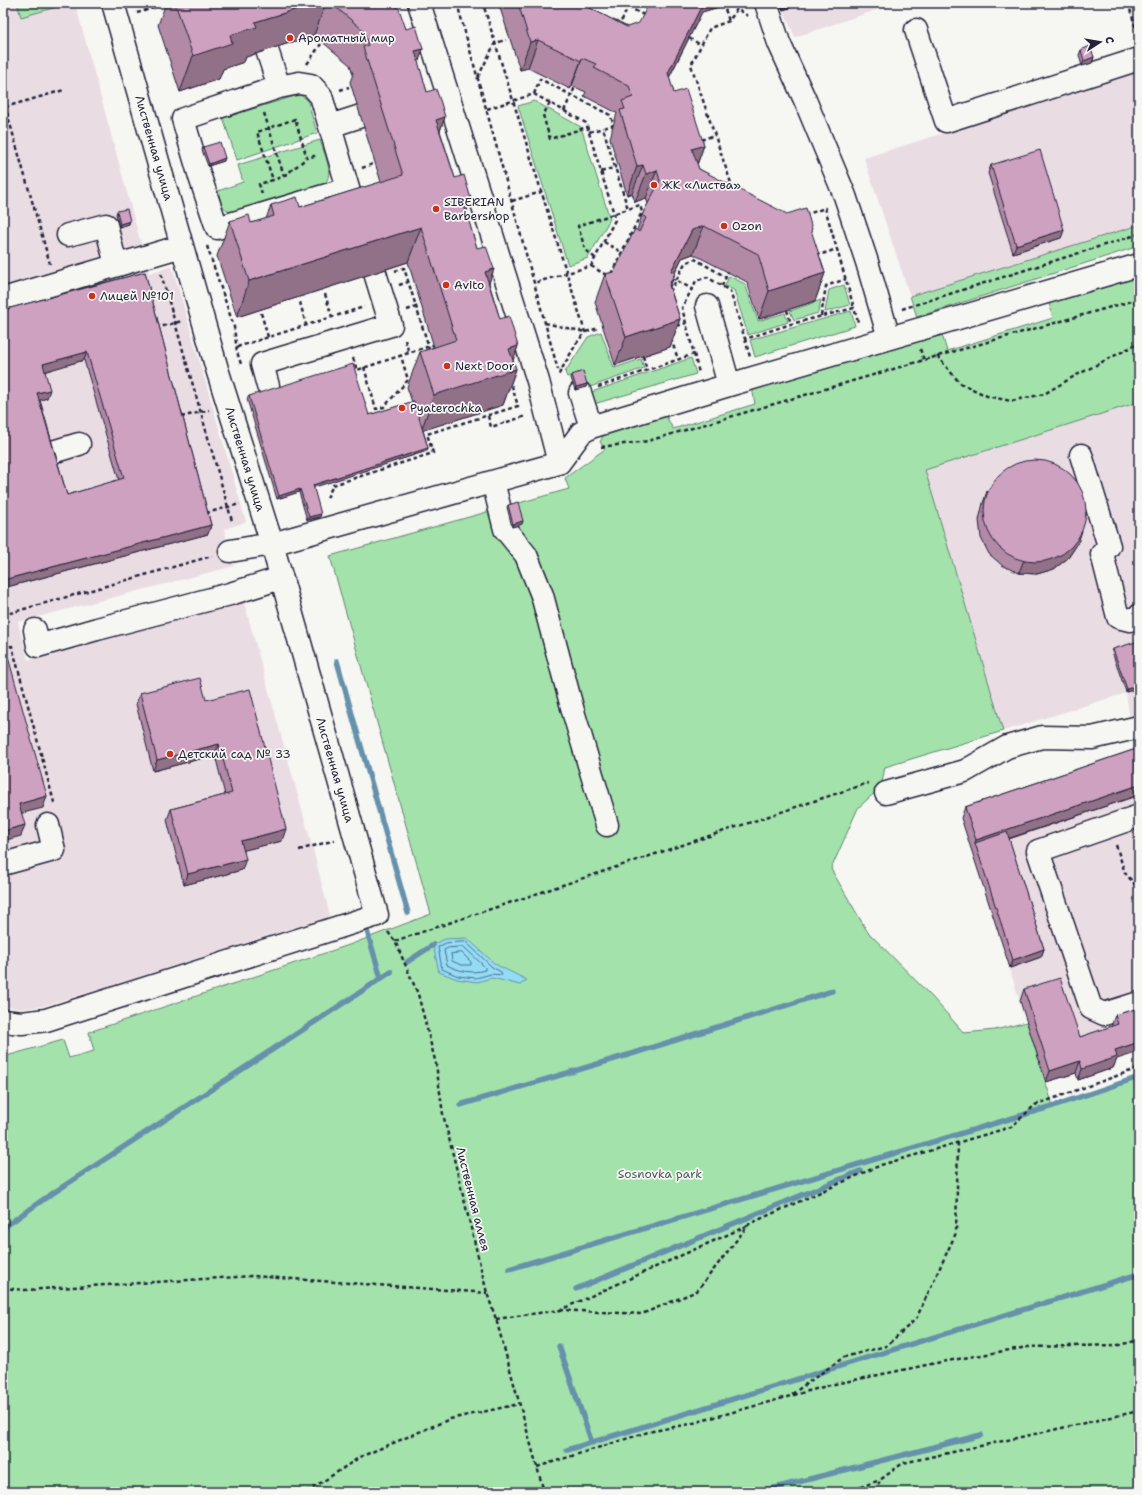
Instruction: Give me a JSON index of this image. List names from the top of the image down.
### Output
{
  "streets": {
    "street": ["Лиственная улица"],
    "path": ["Лиственная аллея"]
  },
  "crossings": [
    ["Лиственная улица", "Лиственная аллея"]
  ],
  "parks": ["Sosnovka park"],
  "places": [
    "Ароматный мир",
    "ЖК «Листва»",
    "SIBERIAN Barbershop",
    "Ozon",
    "Avito",
    "Лицей №101",
    "Next Door",
    "Pyaterochka",
    "Детский сад № 33"
  ],
  "north": "right"
}
